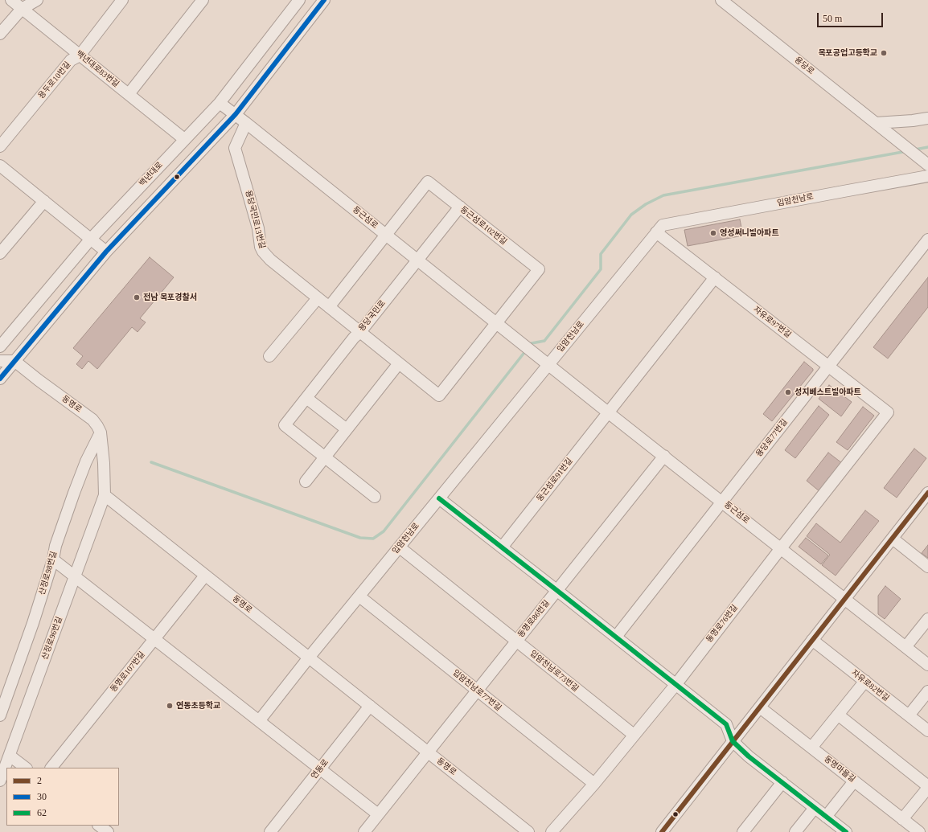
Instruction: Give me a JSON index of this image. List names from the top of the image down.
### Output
{
  "streets": {
    "street": [
      "용당로",
      "백년대로83번길",
      "용두로10번길",
      "백년대로",
      "입암천남로",
      "둥근섬로",
      "용당국민로13번길",
      "둥근섬로102번길",
      "용당국민로",
      "자유로97번길",
      "동명로",
      "용당로77번길",
      "둥근섬로91번길",
      "산정로98번길",
      "동명로86번길",
      "동명로76번길",
      "산정로96번길",
      "입암천남로73번길",
      "동명로107번길",
      "자유로82번길",
      "입암천남로77번길",
      "연동로",
      "동명마을길"
    ]
  },
  "crossings": [
    ["백년대로83번길", "용두로10번길"],
    ["백년대로83번길", "백년대로"],
    ["백년대로", "둥근섬로"],
    ["입암천남로", "둥근섬로"],
    ["입암천남로", "자유로97번길"],
    ["입암천남로", "동명로"],
    ["입암천남로", "입암천남로73번길"],
    ["입암천남로", "입암천남로77번길"],
    ["둥근섬로", "용당국민로13번길"],
    ["둥근섬로", "둥근섬로102번길"],
    ["둥근섬로", "용당국민로"],
    ["둥근섬로", "용당로77번길"],
    ["둥근섬로", "둥근섬로91번길"],
    ["둥근섬로", "동명로86번길"],
    ["둥근섬로", "동명로76번길"],
    ["용당국민로13번길", "둥근섬로102번길"],
    ["용당국민로13번길", "용당국민로"],
    ["둥근섬로102번길", "용당국민로"],
    ["자유로97번길", "용당로77번길"],
    ["자유로97번길", "둥근섬로91번길"],
    ["자유로97번길", "동명로76번길"],
    ["동명로", "산정로98번길"],
    ["동명로", "동명로86번길"],
    ["동명로", "산정로96번길"],
    ["동명로", "동명로107번길"],
    ["동명로", "연동로"],
    ["동명로86번길", "입암천남로73번길"],
    ["동명로86번길", "입암천남로77번길"],
    ["동명로76번길", "입암천남로73번길"],
    ["동명로76번길", "입암천남로77번길"]
  ],
  "places": [
    "목포공업고등학교",
    "영성써니빌아파트",
    "전남 목포경찰서",
    "성지베스트빌아파트",
    "연동초등학교"
  ],
  "lines": ["transit line 30", "transit line 2", "transit line 62"],
  "legend": ["2", "30", "62"],
  "scale_bar": "50 m"
}
